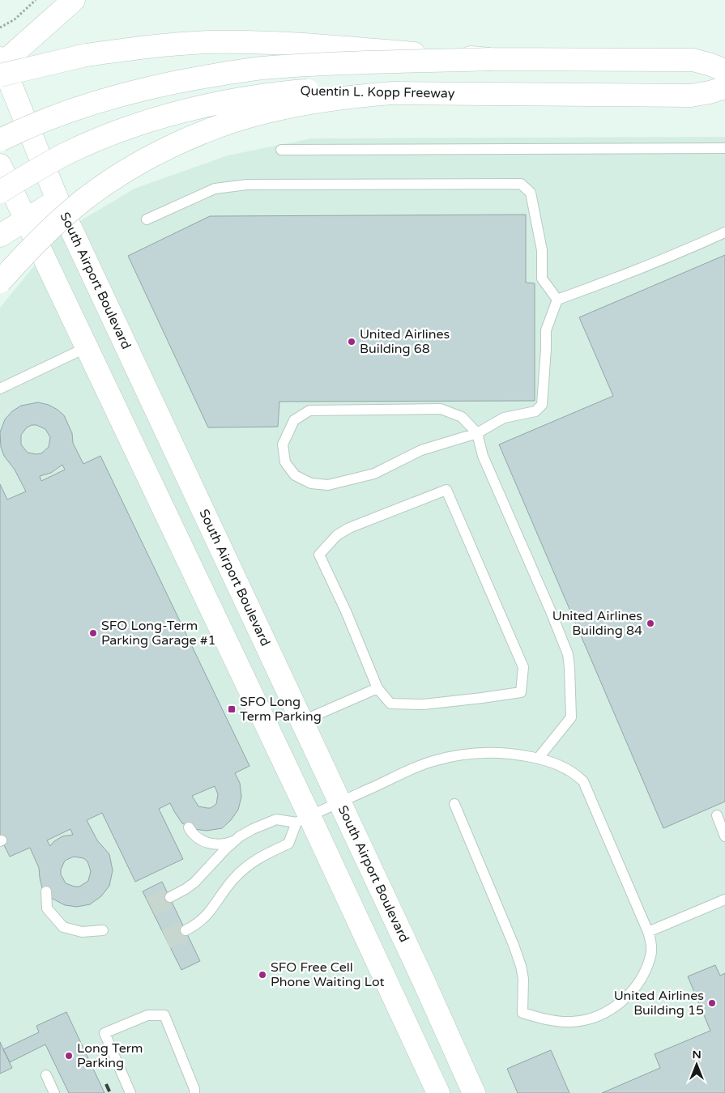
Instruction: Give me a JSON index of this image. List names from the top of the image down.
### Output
{
  "streets": {
    "main road": ["Quentin L. Kopp Freeway", "South Airport Boulevard"]
  },
  "places": {
    "other": [
      "United Airlines Building 68",
      "United Airlines Building 84",
      "SFO Long-Term Parking Garage #1",
      "SFO Free Cell Phone Waiting Lot",
      "United Airlines Building 15",
      "Long Term Parking"
    ],
    "transit": ["SFO Long Term Parking"]
  },
  "north": "top"
}
